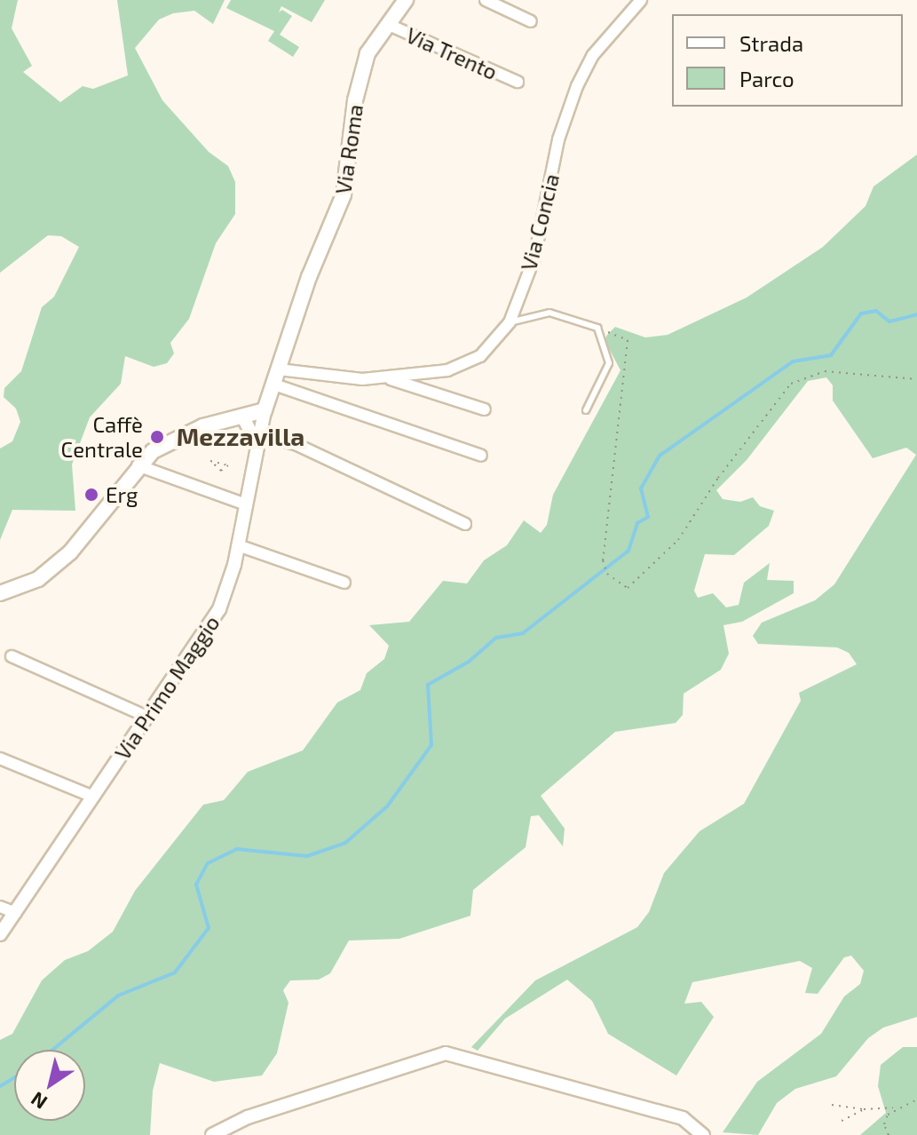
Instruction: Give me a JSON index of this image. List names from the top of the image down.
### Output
{
  "streets": {
    "main road": ["Via Roma"],
    "street": ["Via Trento", "Via Concia", "Via Primo Maggio"]
  },
  "crossings": [
    ["Via Trento", "Via Roma"],
    ["Via Roma", "Via Concia"],
    ["Via Roma", "Via Primo Maggio"]
  ],
  "districts": ["Mezzavilla"],
  "places": ["Caffè Centrale", "Erg"],
  "legend": ["Strada", "Parco"],
  "north": "bottom left"
}
